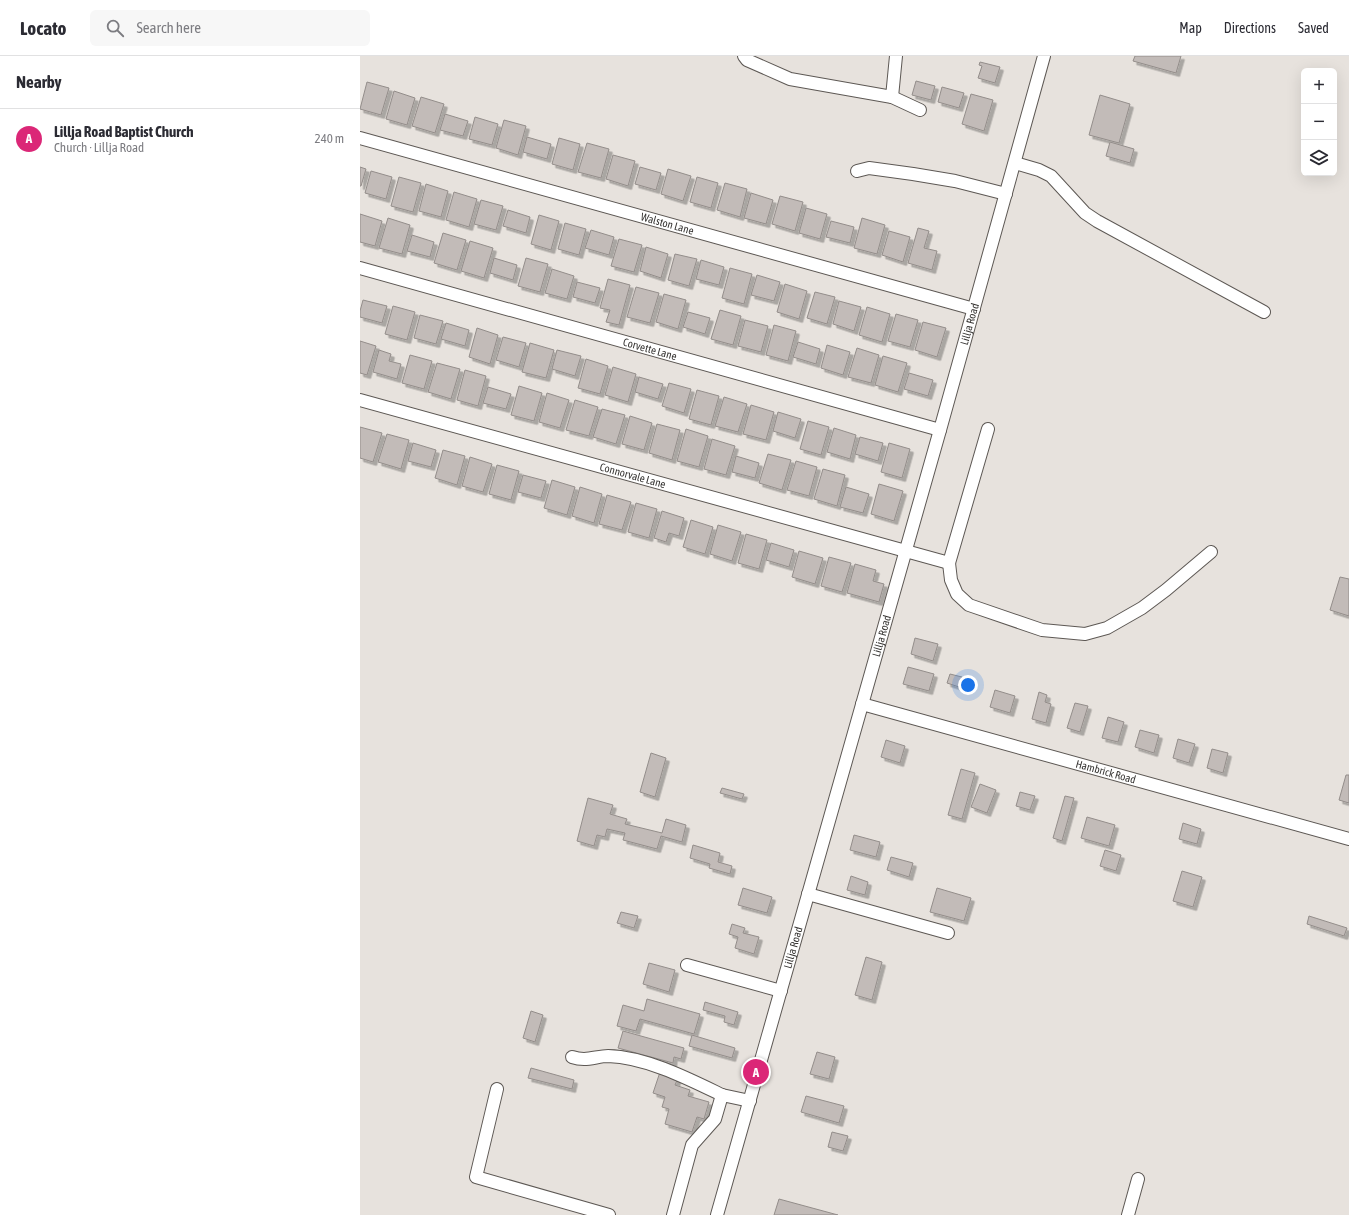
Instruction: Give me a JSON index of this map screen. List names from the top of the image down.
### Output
{
  "streets": {
    "street": [
      "Walston Lane",
      "Lillja Road",
      "Corvette Lane",
      "Connorvale Lane",
      "Hambrick Road"
    ]
  },
  "crossings": [
    ["Walston Lane", "Lillja Road"],
    ["Lillja Road", "Corvette Lane"],
    ["Lillja Road", "Connorvale Lane"],
    ["Lillja Road", "Hambrick Road"]
  ],
  "page": {
    "header": "Locato",
    "search": "Search here",
    "nav": ["Map", "Directions", "Saved"],
    "heading": "Nearby",
    "map_buttons": ["+", "−"],
    "list": [
      {
        "mark": "A",
        "name": "Lillja Road Baptist Church",
        "note": "Church · Lillja Road",
        "value": "240 m"
      }
    ],
    "pins": "A"
  }
}
